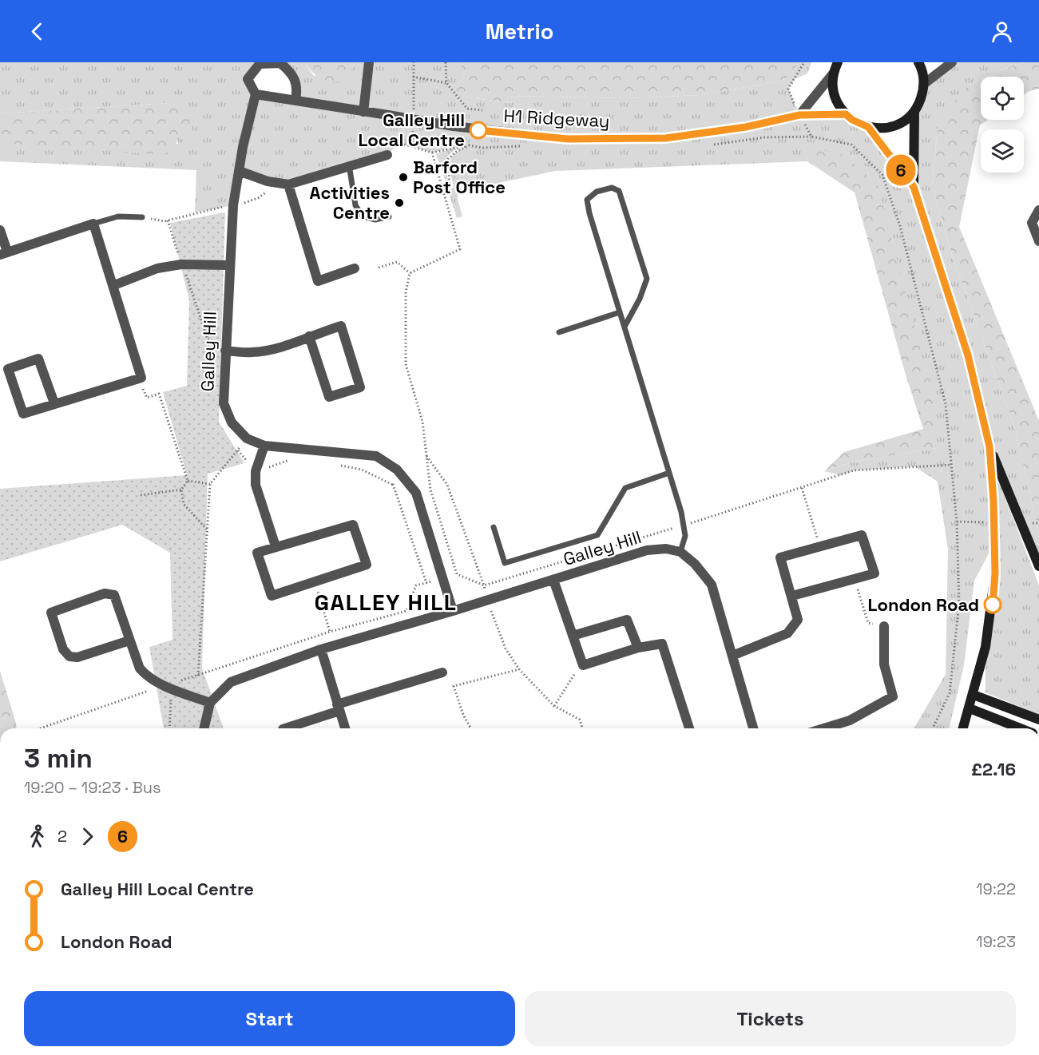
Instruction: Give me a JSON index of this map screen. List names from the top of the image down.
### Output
{
  "streets": {
    "street": ["H1 Ridgeway", "Galley Hill"]
  },
  "crossings": [
    ["H1 Ridgeway", "Galley Hill"]
  ],
  "districts": ["GALLEY HILL"],
  "places": [
    "Galley Hill Local Centre",
    "Barford Post Office",
    "Activities Centre",
    "London Road"
  ],
  "lines": ["bus line 6"],
  "page": {
    "header": "Metrio",
    "on_map": "6",
    "heading": ["3 min", "19:20 – 19:23 · Bus", "£2.16"],
    "legs": ["2", "6"],
    "list": [
      {
        "name": "Galley Hill Local Centre",
        "value": "19:22"
      },
      {
        "name": "London Road",
        "value": "19:23"
      }
    ],
    "buttons": ["Start", "Tickets"]
  }
}
